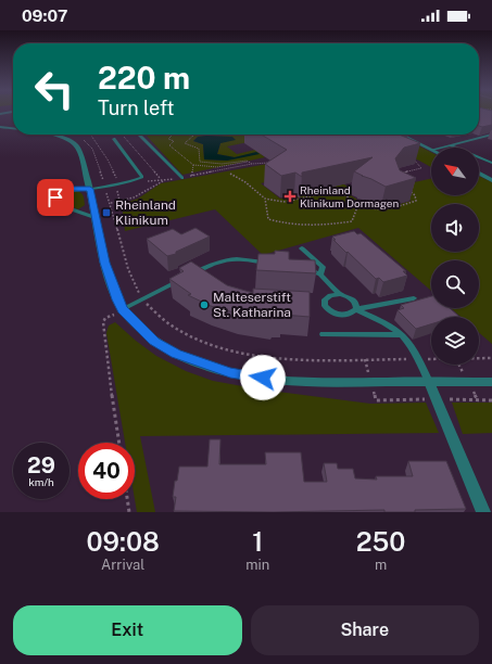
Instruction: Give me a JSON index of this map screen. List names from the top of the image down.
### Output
{
  "places": {
    "health": ["Rheinland Klinikum Dormagen"],
    "transit": ["Rheinland Klinikum"],
    "other": ["Malteserstift St. Katharina"]
  },
  "north": "top left",
  "page": {
    "status": "09:07",
    "turn": ["220 m", "Turn left"],
    "speed": "29 km/h",
    "limit": "40",
    "eta": [
      "09:08",
      "Arrival",
      "1",
      "min",
      "250",
      "m"
    ],
    "buttons": ["Exit", "Share"]
  }
}
